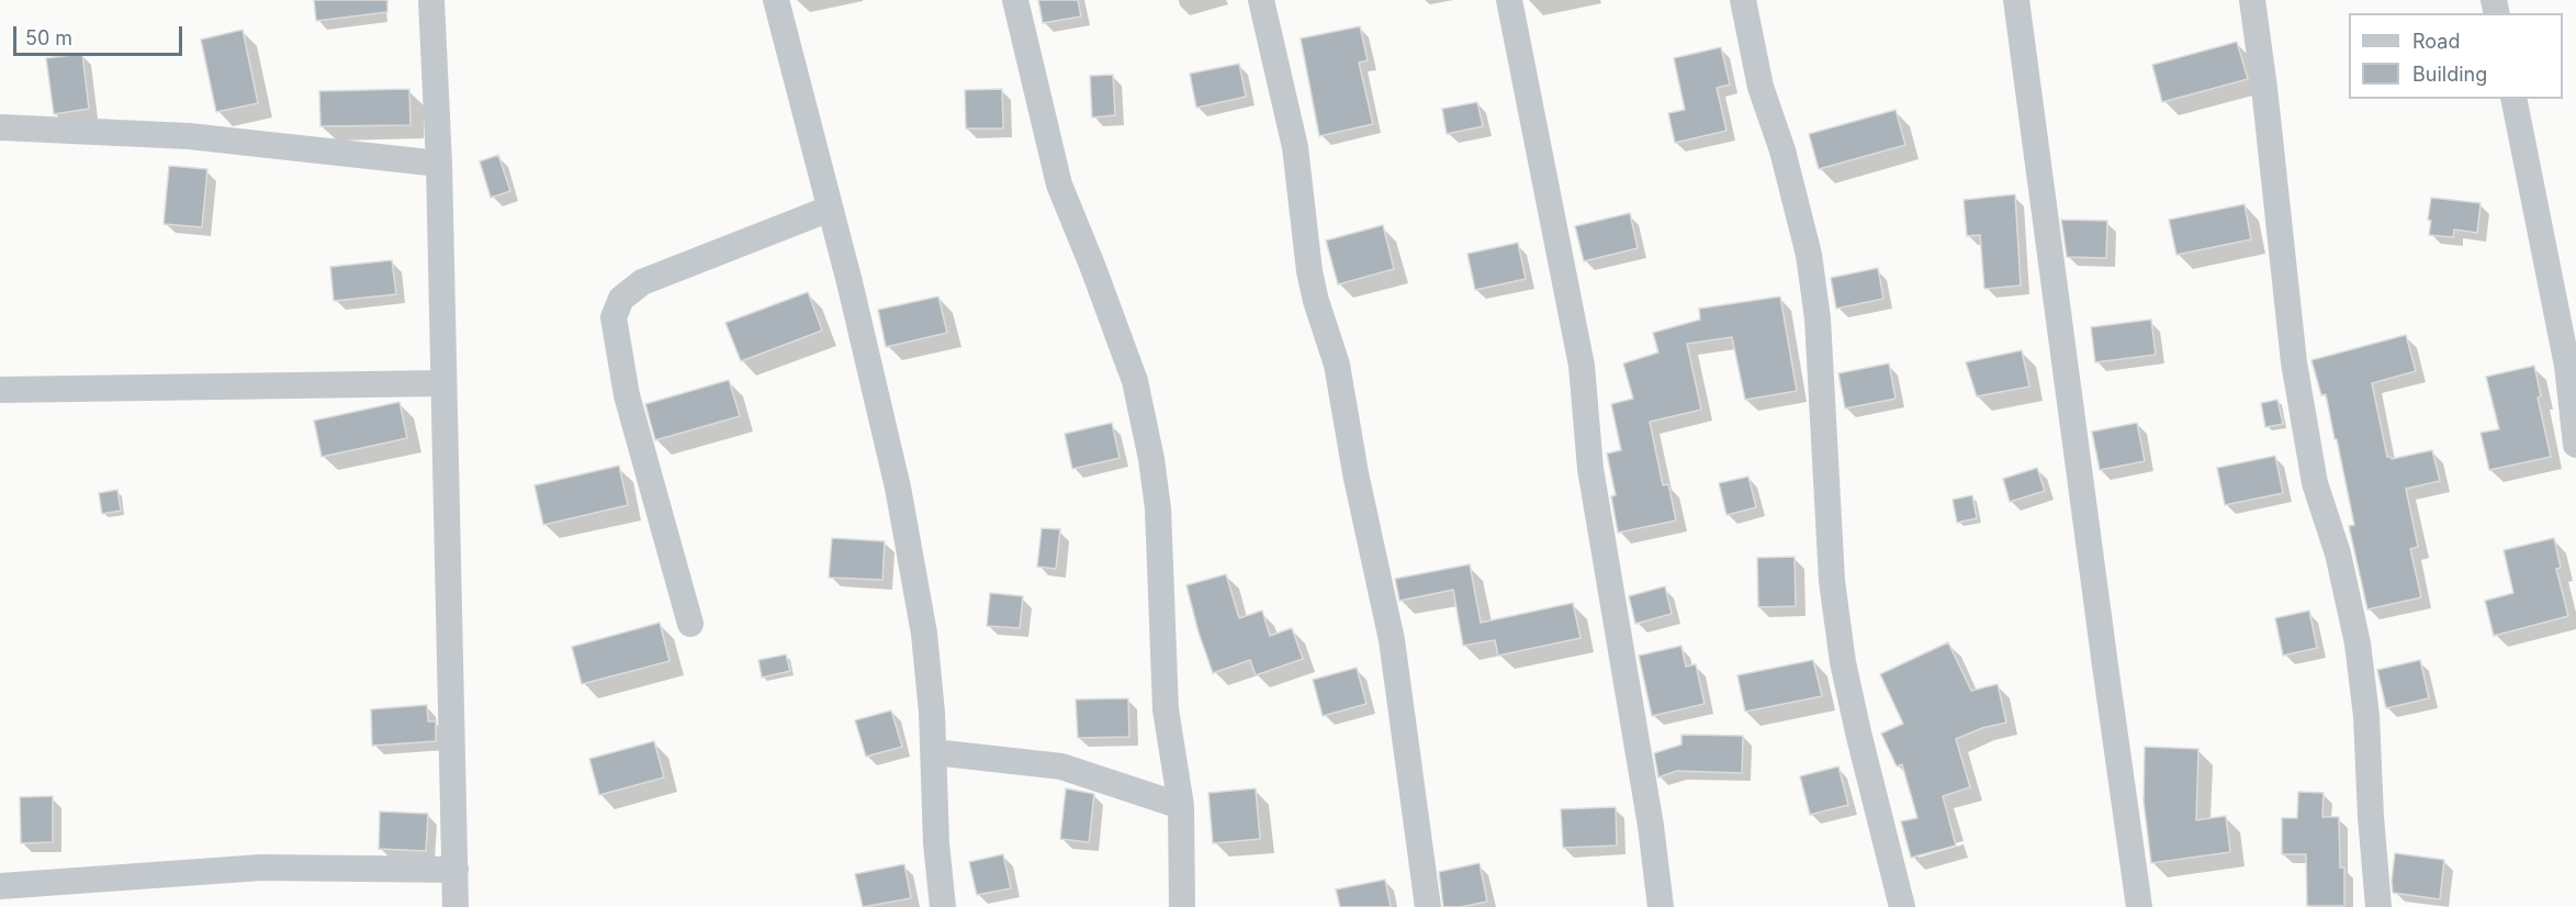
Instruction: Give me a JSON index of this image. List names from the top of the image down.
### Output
{
  "legend": ["Road", "Building"],
  "scale_bar": "50 m"
}
